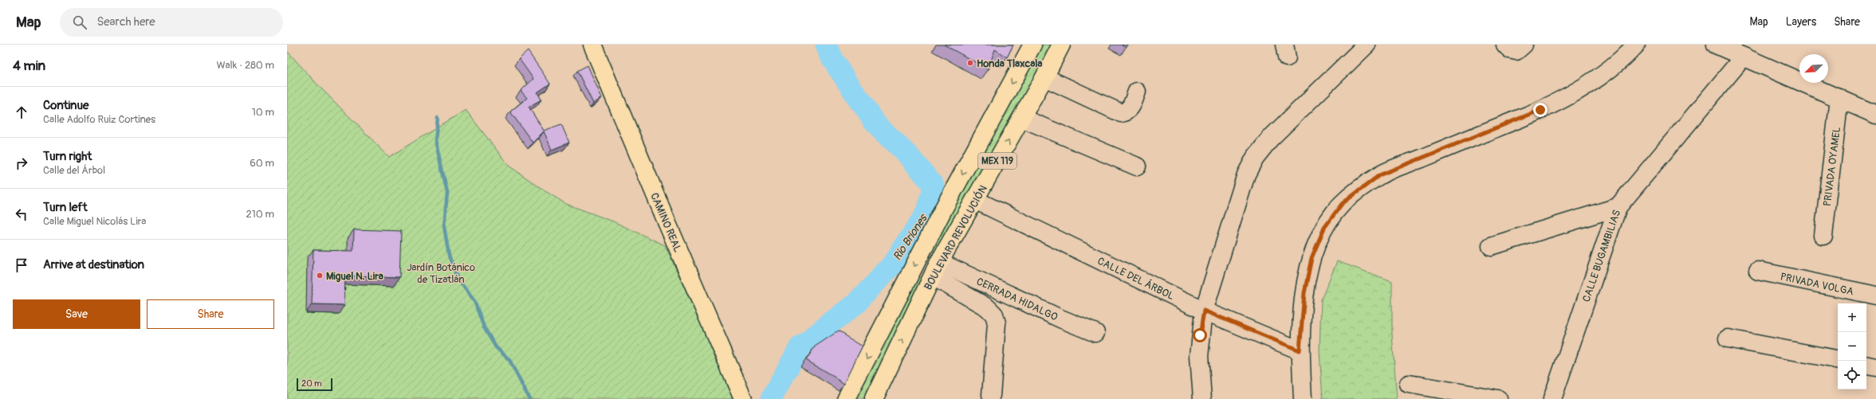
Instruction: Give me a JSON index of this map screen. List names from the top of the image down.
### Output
{
  "streets": {
    "main road": ["MEX 119", "CAMINO REAL", "BOULEVARD REVOLUCIÓN"],
    "street": [
      "PRIVADA OYAMEL",
      "CALLE BUGAMBILIAS",
      "CALLE DEL ÁRBOL",
      "PRIVADA VOLGA",
      "CERRADA HIDALGO"
    ]
  },
  "crossings": [
    ["BOULEVARD REVOLUCIÓN", "CALLE DEL ÁRBOL"],
    ["BOULEVARD REVOLUCIÓN", "CERRADA HIDALGO"]
  ],
  "water": ["Rio Briones"],
  "parks": ["Jardín Botánico de Tizatlán"],
  "places": ["Honda Tlaxcala", "Miguel N. Lira"],
  "scale_bar": "20 m",
  "north": "bottom left",
  "page": {
    "header": "Map",
    "search": "Search here",
    "nav": ["Map", "Layers", "Share"],
    "heading": ["4 min", "Walk · 280 m"],
    "list": [
      ["Continue", "Calle Adolfo Ruiz Cortines", "10 m"],
      ["Turn right", "Calle del Árbol", "60 m"],
      ["Turn left", "Calle Miguel Nicolás Lira", "210 m"],
      "Arrive at destination"
    ],
    "buttons": ["Save", "Share"],
    "map_buttons": ["+", "−"],
    "scale": "20 m"
  }
}
